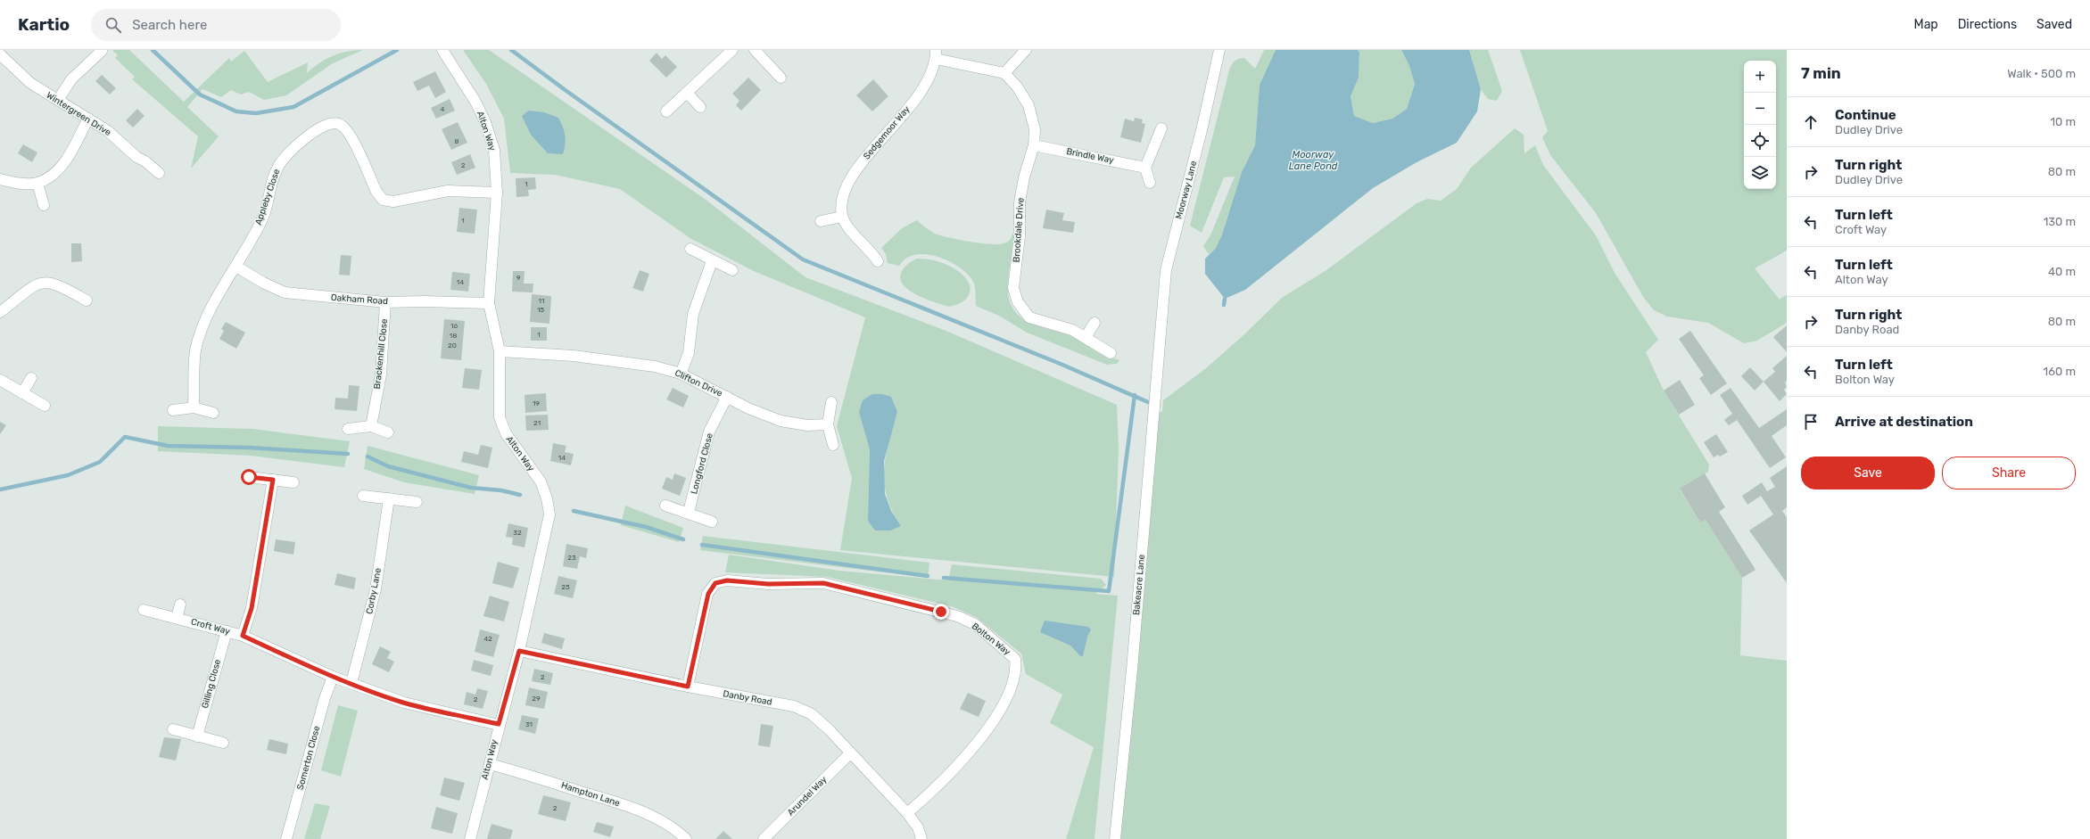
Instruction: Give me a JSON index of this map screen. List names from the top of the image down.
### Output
{
  "streets": {
    "street": [
      "Wintergreen Drive",
      "Alton Way",
      "Sedgemoor Way",
      "Brindle Way",
      "Moorway Lane",
      "Appleby Close",
      "Brookdale Drive",
      "Oakham Road",
      "Brackenhill Close",
      "Clifton Drive",
      "Longford Close",
      "Bakeacre Lane",
      "Corby Lane",
      "Croft Way",
      "Bolton Way",
      "Gilling Close",
      "Danby Road",
      "Somerton Close",
      "Hampton Lane",
      "Arundel Way"
    ]
  },
  "crossings": [
    ["Alton Way", "Appleby Close"],
    ["Alton Way", "Oakham Road"],
    ["Alton Way", "Clifton Drive"],
    ["Alton Way", "Croft Way"],
    ["Alton Way", "Danby Road"],
    ["Alton Way", "Hampton Lane"],
    ["Brindle Way", "Brookdale Drive"],
    ["Moorway Lane", "Bakeacre Lane"],
    ["Appleby Close", "Oakham Road"],
    ["Oakham Road", "Brackenhill Close"],
    ["Clifton Drive", "Longford Close"],
    ["Corby Lane", "Croft Way"],
    ["Croft Way", "Gilling Close"],
    ["Croft Way", "Somerton Close"],
    ["Bolton Way", "Danby Road"],
    ["Danby Road", "Arundel Way"]
  ],
  "water": ["Moorway Lane Pond"],
  "house_numbers": [
    "4",
    "8",
    "2",
    "1",
    "1",
    "9",
    "14",
    "11",
    "15",
    "16",
    "1",
    "18",
    "20",
    "19",
    "21",
    "14",
    "32",
    "23",
    "25",
    "42",
    "2",
    "29",
    "2",
    "31",
    "2"
  ],
  "page": {
    "header": "Kartio",
    "search": "Search here",
    "nav": ["Map", "Directions", "Saved"],
    "heading": ["7 min", "Walk · 500 m"],
    "map_buttons": ["+", "−"],
    "list": [
      ["Continue", "Dudley Drive", "10 m"],
      ["Turn right", "Dudley Drive", "80 m"],
      ["Turn left", "Croft Way", "130 m"],
      ["Turn left", "Alton Way", "40 m"],
      ["Turn right", "Danby Road", "80 m"],
      ["Turn left", "Bolton Way", "160 m"],
      "Arrive at destination"
    ],
    "buttons": ["Save", "Share"]
  }
}
